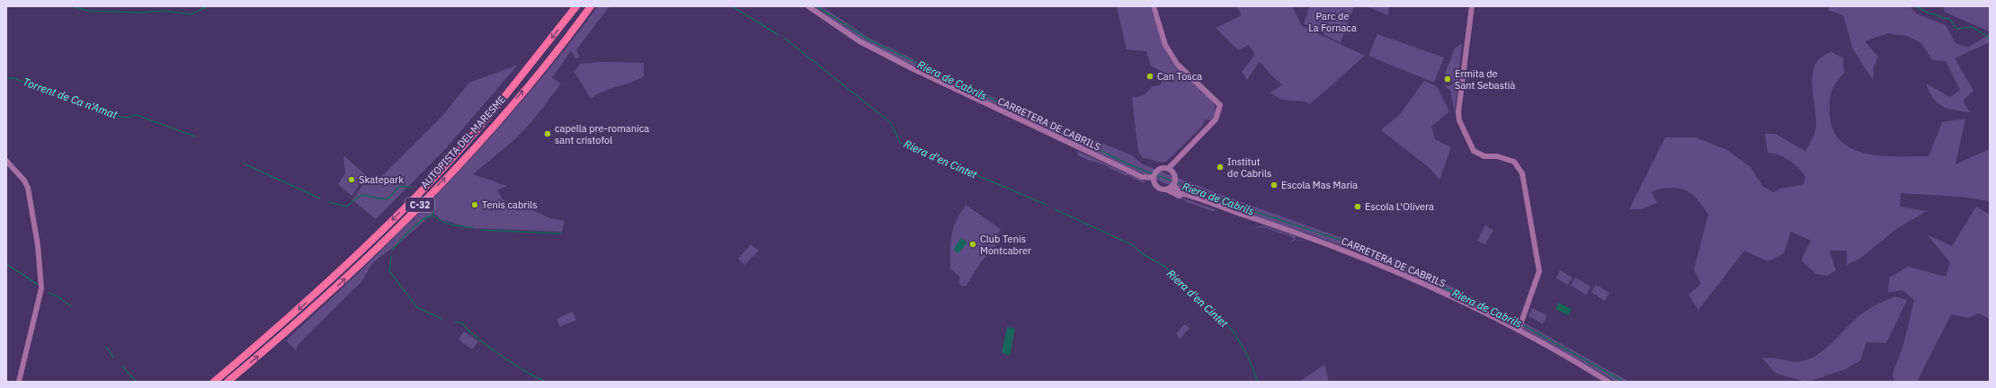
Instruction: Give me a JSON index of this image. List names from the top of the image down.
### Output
{
  "streets": {
    "highway": ["AUTOPISTA DEL MARESME", "C-32"],
    "street": ["CARRETERA DE CABRILS"]
  },
  "water": ["Riera de Cabrils", "Torrent de Ca n'Amat", "Riera d'en Cintet"],
  "parks": ["Parc de La Fornaca"],
  "places": [
    "Can Tosca",
    "Ermita de Sant Sebastià",
    "capella pre-romanica sant cristofol",
    "Institut de Cabrils",
    "Skatepark",
    "Escola Mas Maria",
    "Tenis cabrils",
    "Escola L'Olivera",
    "Club Tenis Montcabrer"
  ]
}
